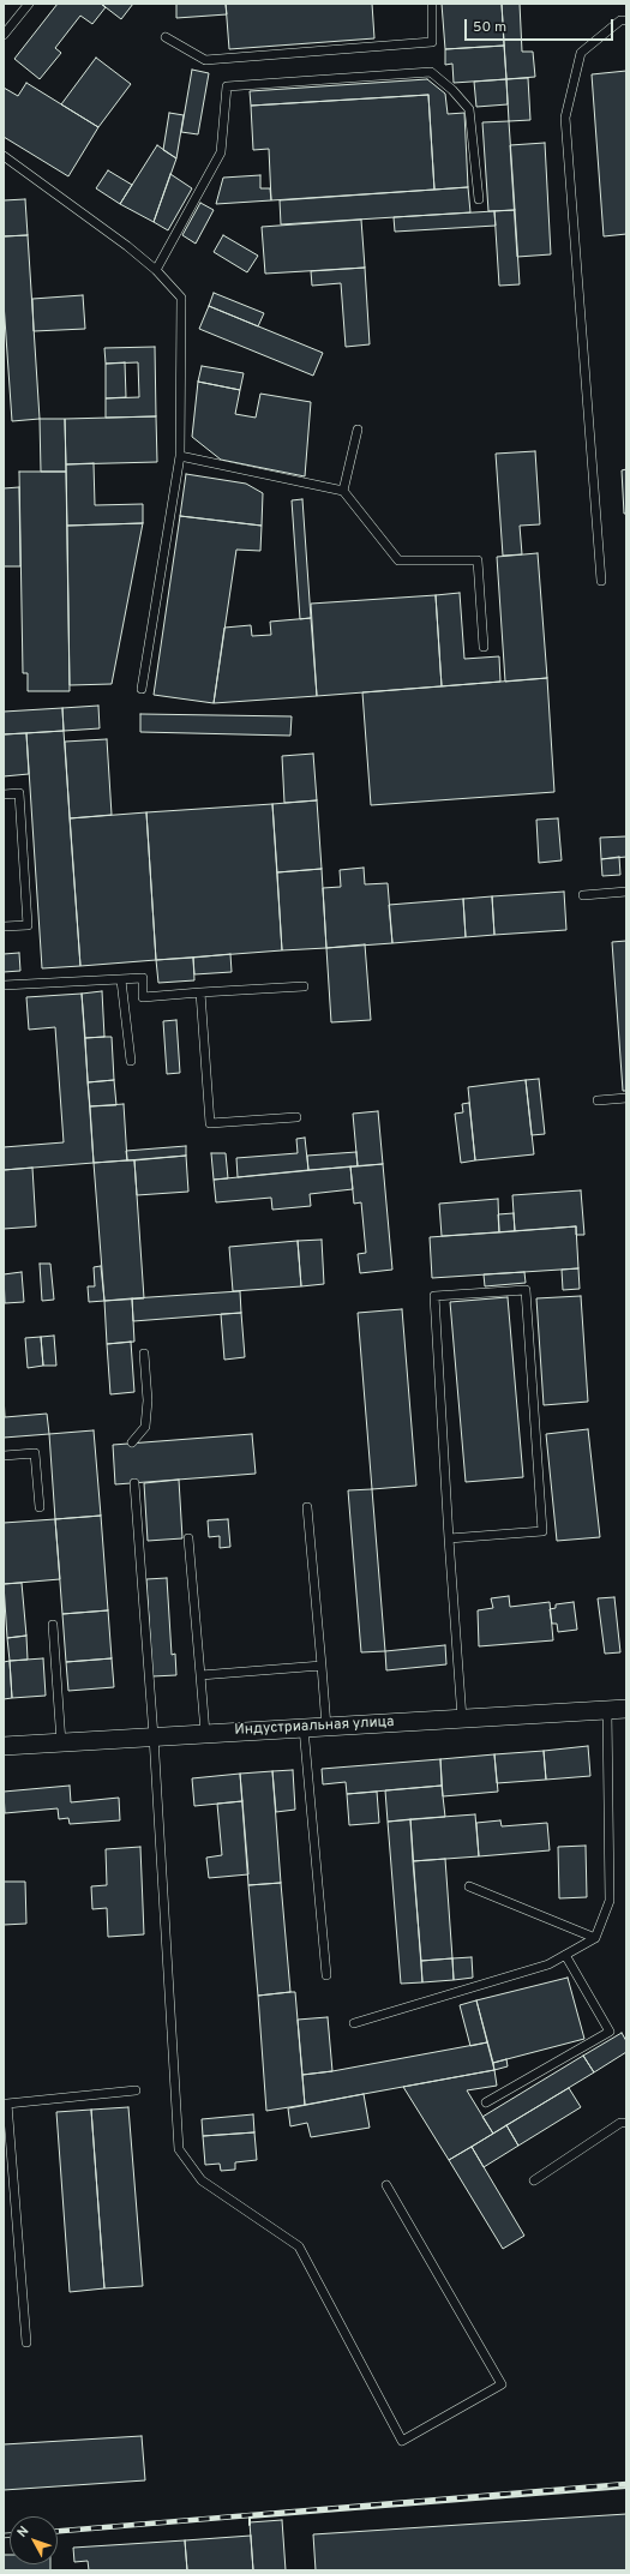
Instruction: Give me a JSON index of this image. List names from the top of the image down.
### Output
{
  "streets": {
    "street": ["Индустриальная улица"]
  },
  "scale_bar": "50 m",
  "north": "top left"
}
